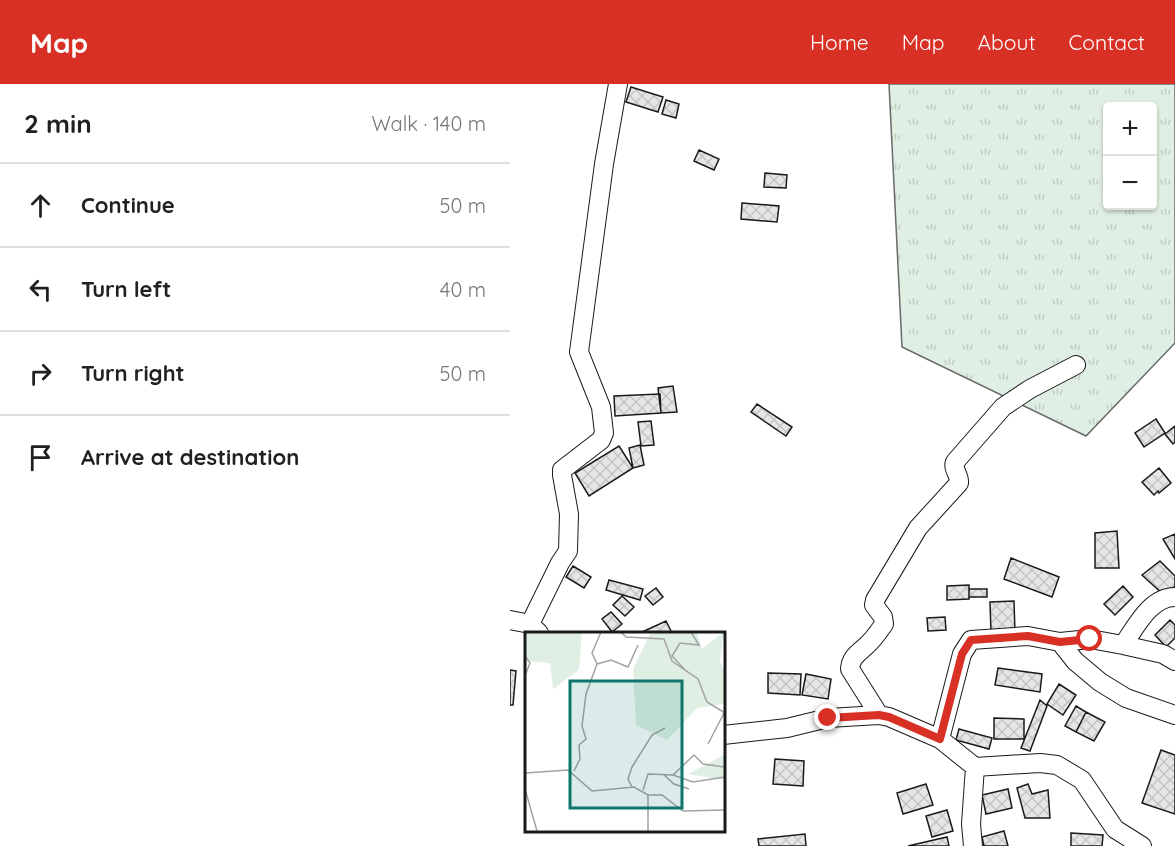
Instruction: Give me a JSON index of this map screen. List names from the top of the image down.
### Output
{
  "page": {
    "header": "Map",
    "nav": [
      "Home",
      "Map",
      "About",
      "Contact"
    ],
    "heading": ["2 min", "Walk · 140 m"],
    "map_buttons": ["+", "−"],
    "list": [
      ["Continue", "50 m"],
      ["Turn left", "40 m"],
      ["Turn right", "50 m"],
      "Arrive at destination"
    ]
  }
}
